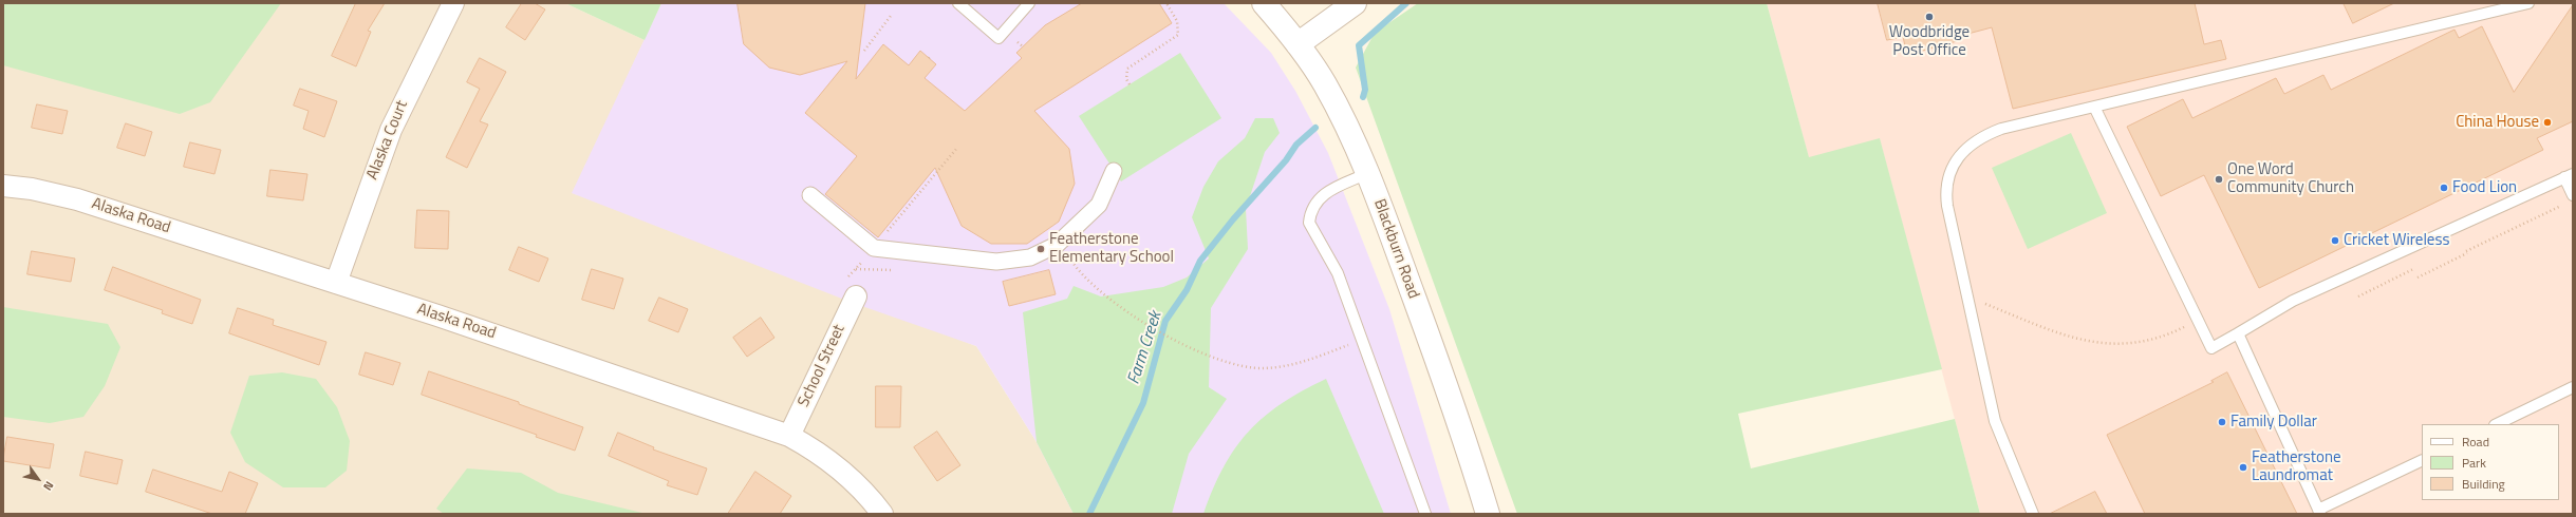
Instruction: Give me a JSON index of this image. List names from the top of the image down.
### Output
{
  "streets": {
    "street": [
      "Alaska Court",
      "Alaska Road",
      "Blackburn Road",
      "School Street"
    ]
  },
  "crossings": [
    ["Alaska Court", "Alaska Road"],
    ["Alaska Road", "School Street"]
  ],
  "water": ["Farm Creek"],
  "places": [
    "Woodbridge Post Office",
    "China House",
    "One Word Community Church",
    "Food Lion",
    "Cricket Wireless",
    "Featherstone Elementary School",
    "Family Dollar",
    "Featherstone Laundromat"
  ],
  "legend": ["Road", "Park", "Building"],
  "north": "bottom right"
}
